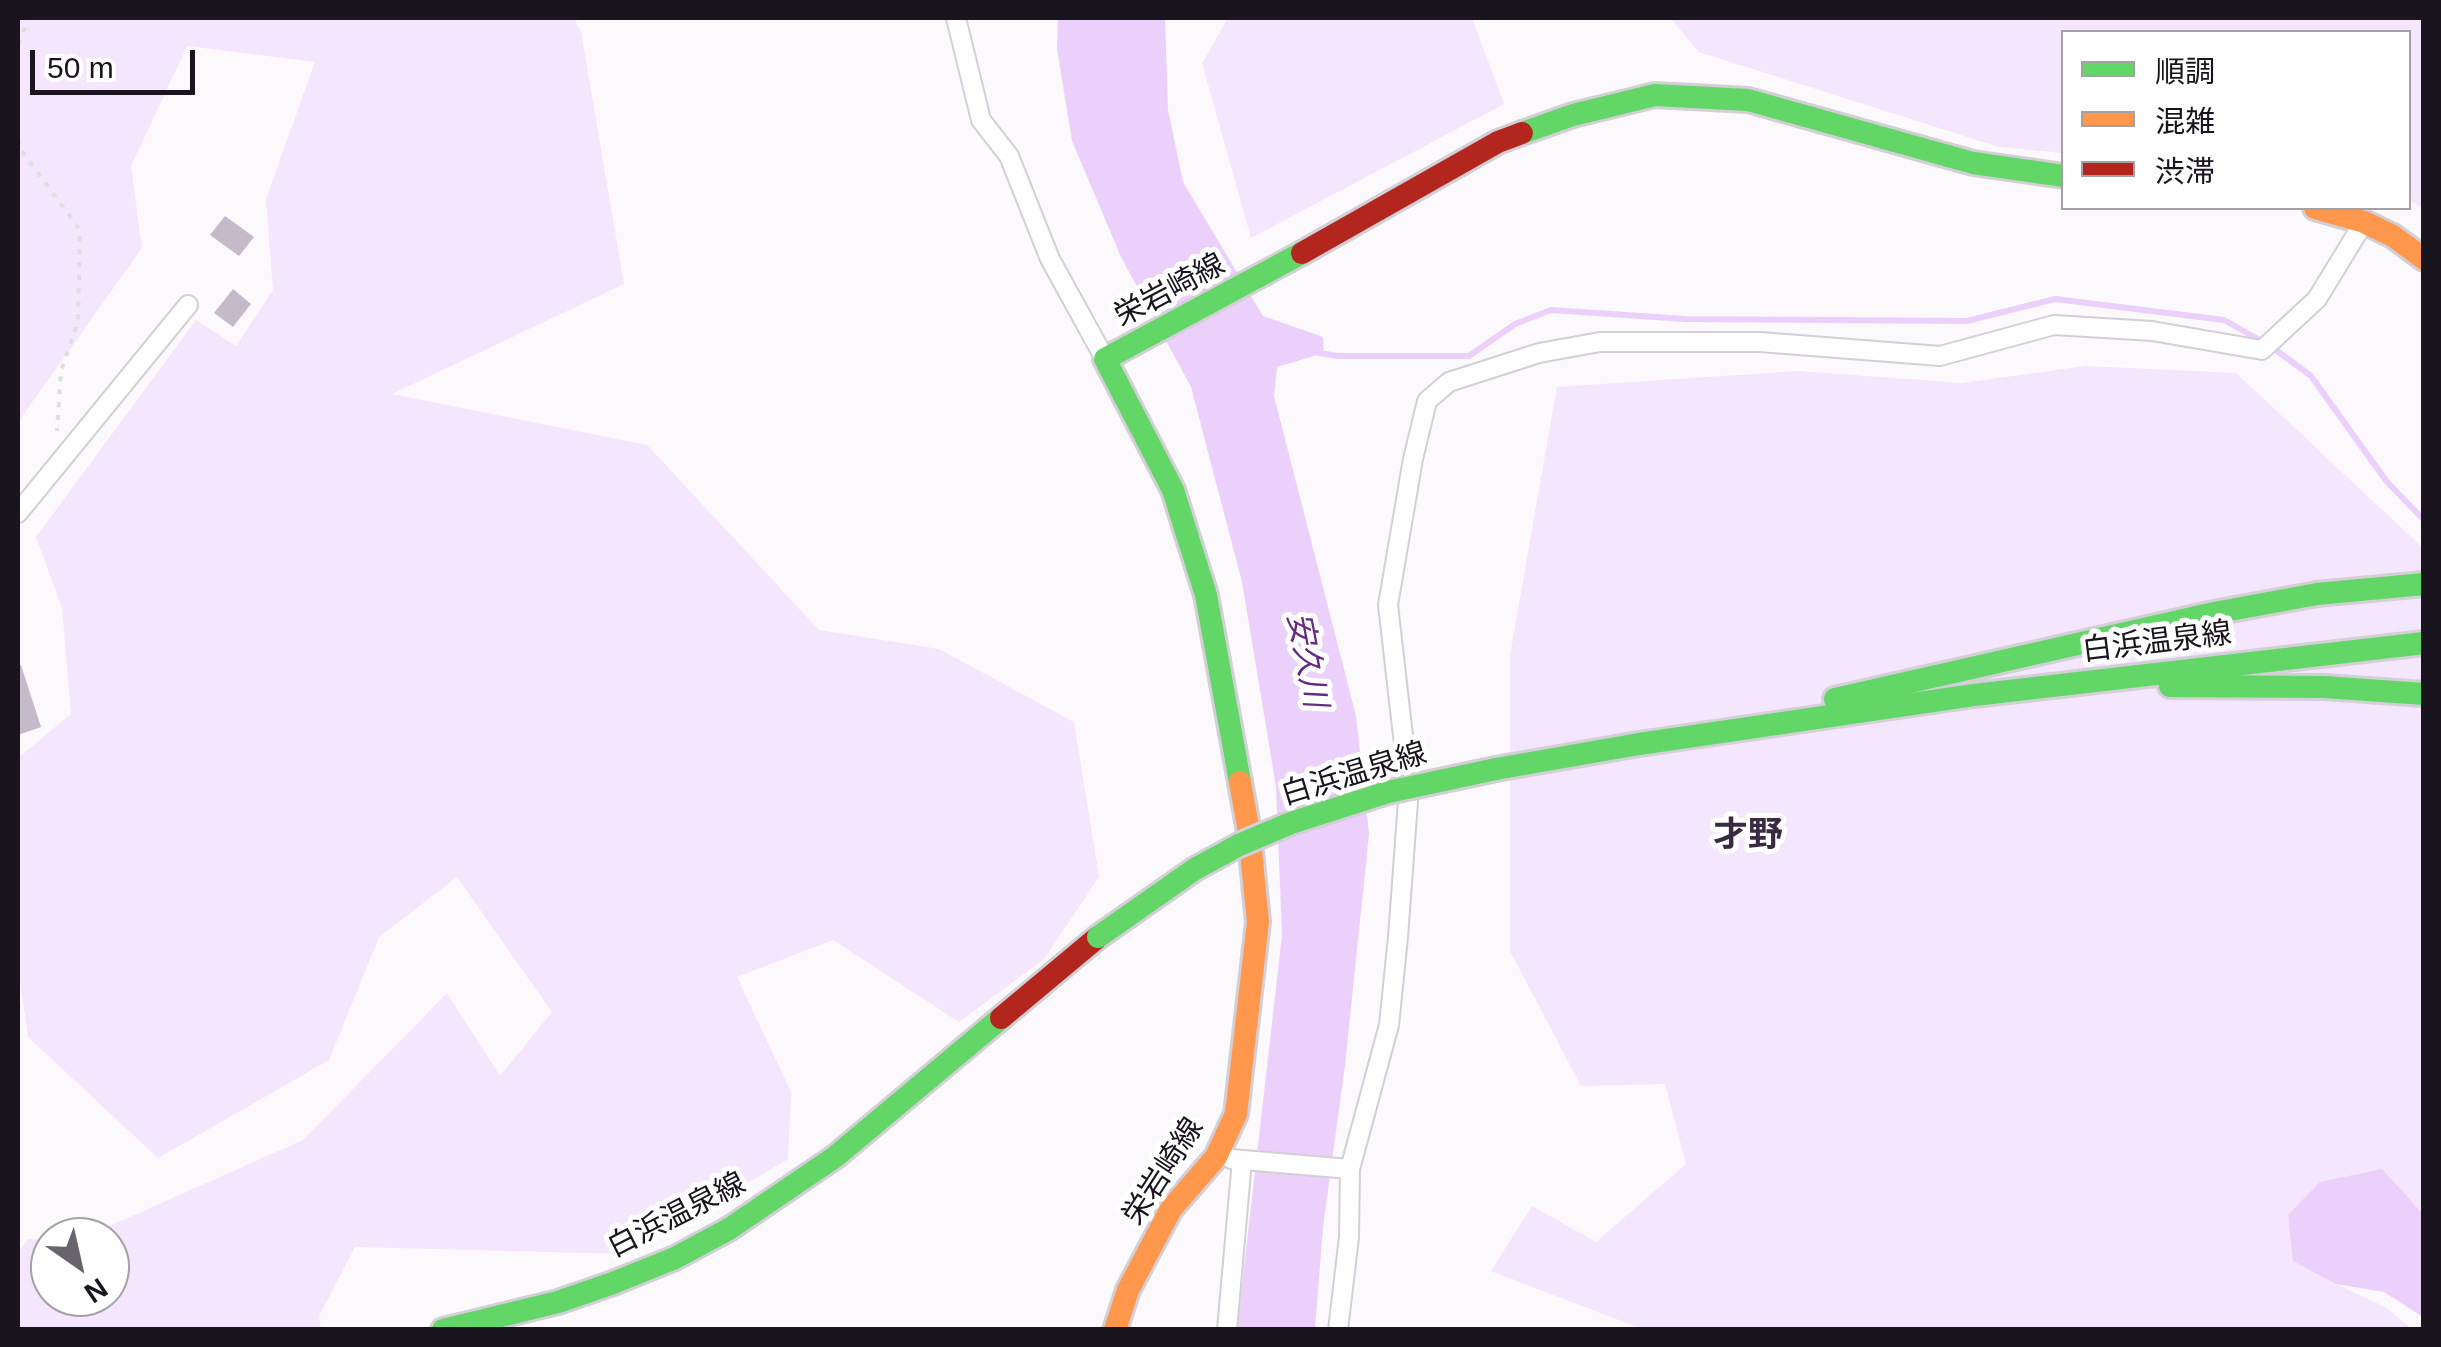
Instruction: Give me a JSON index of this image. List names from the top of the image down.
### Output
{
  "streets": {
    "main road": ["栄岩崎線", "白浜温泉線"]
  },
  "districts": ["才野"],
  "water": ["安久川"],
  "legend": ["順調", "混雑", "渋滞"],
  "scale_bar": "50 m",
  "north": "bottom right"
}
